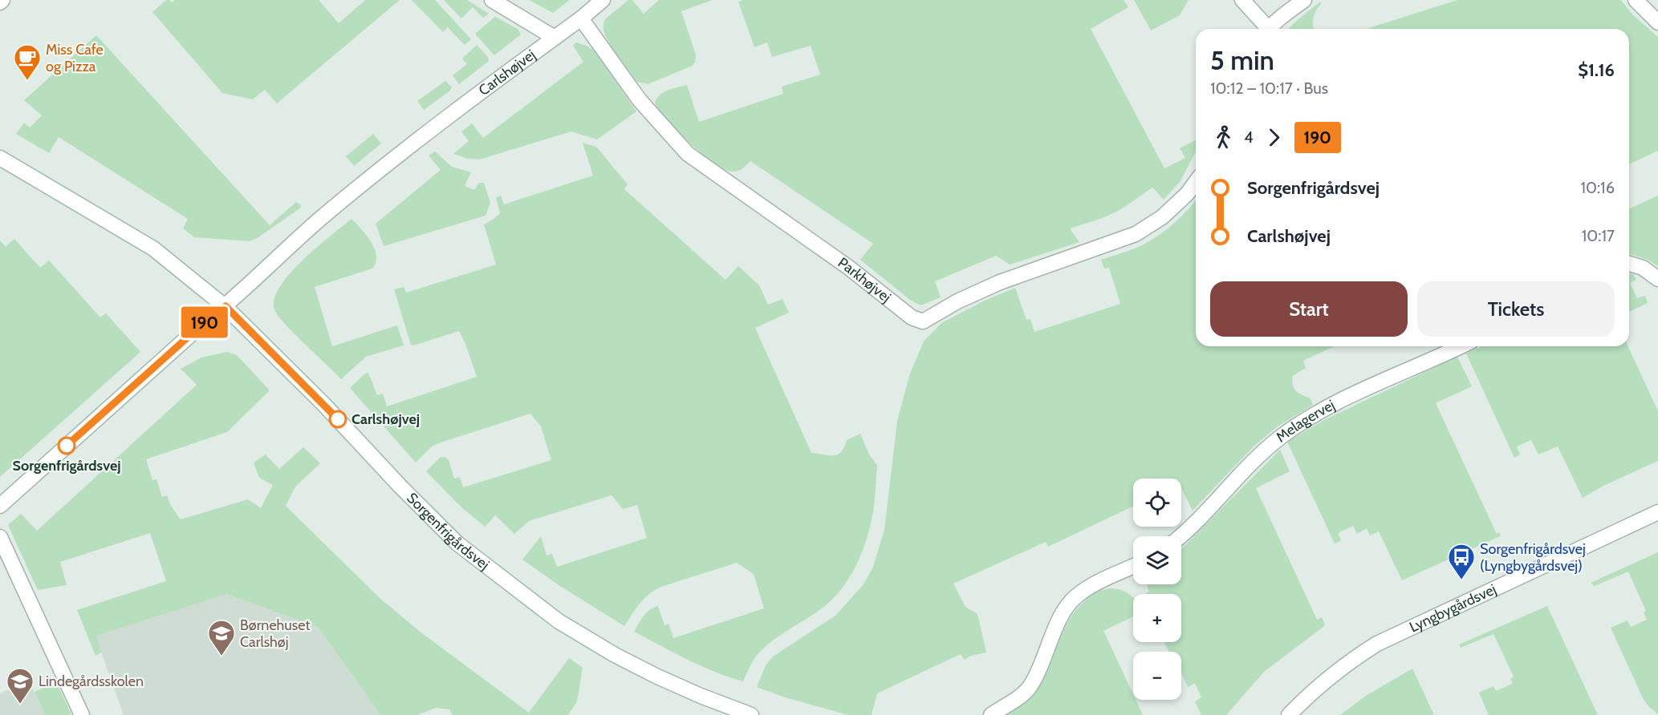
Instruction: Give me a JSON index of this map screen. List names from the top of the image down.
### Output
{
  "streets": {
    "street": [
      "Carlshøjvej",
      "Parkhøjvej",
      "Melagervej",
      "Sorgenfrigårdsvej",
      "Lyngbygårdsvej"
    ]
  },
  "crossings": [
    ["Carlshøjvej", "Parkhøjvej"],
    ["Carlshøjvej", "Sorgenfrigårdsvej"]
  ],
  "places": {
    "cafe": ["Miss Cafe og Pizza"],
    "other": ["Carlshøjvej", "Sorgenfrigårdsvej"],
    "bus stop": ["Sorgenfrigårdsvej (Lyngbygårdsvej)"],
    "school or university": ["Børnehuset Carlshøj", "Lindegårdsskolen"]
  },
  "lines": ["bus line 190"],
  "page": {
    "on_map": "190",
    "heading": ["5 min", "10:12 – 10:17 · Bus", "$1.16"],
    "legs": ["4", "190"],
    "list": [
      {
        "name": "Sorgenfrigårdsvej",
        "value": "10:16"
      },
      {
        "name": "Carlshøjvej",
        "value": "10:17"
      }
    ],
    "buttons": ["Start", "Tickets"],
    "map_buttons": ["+", "−"]
  }
}
